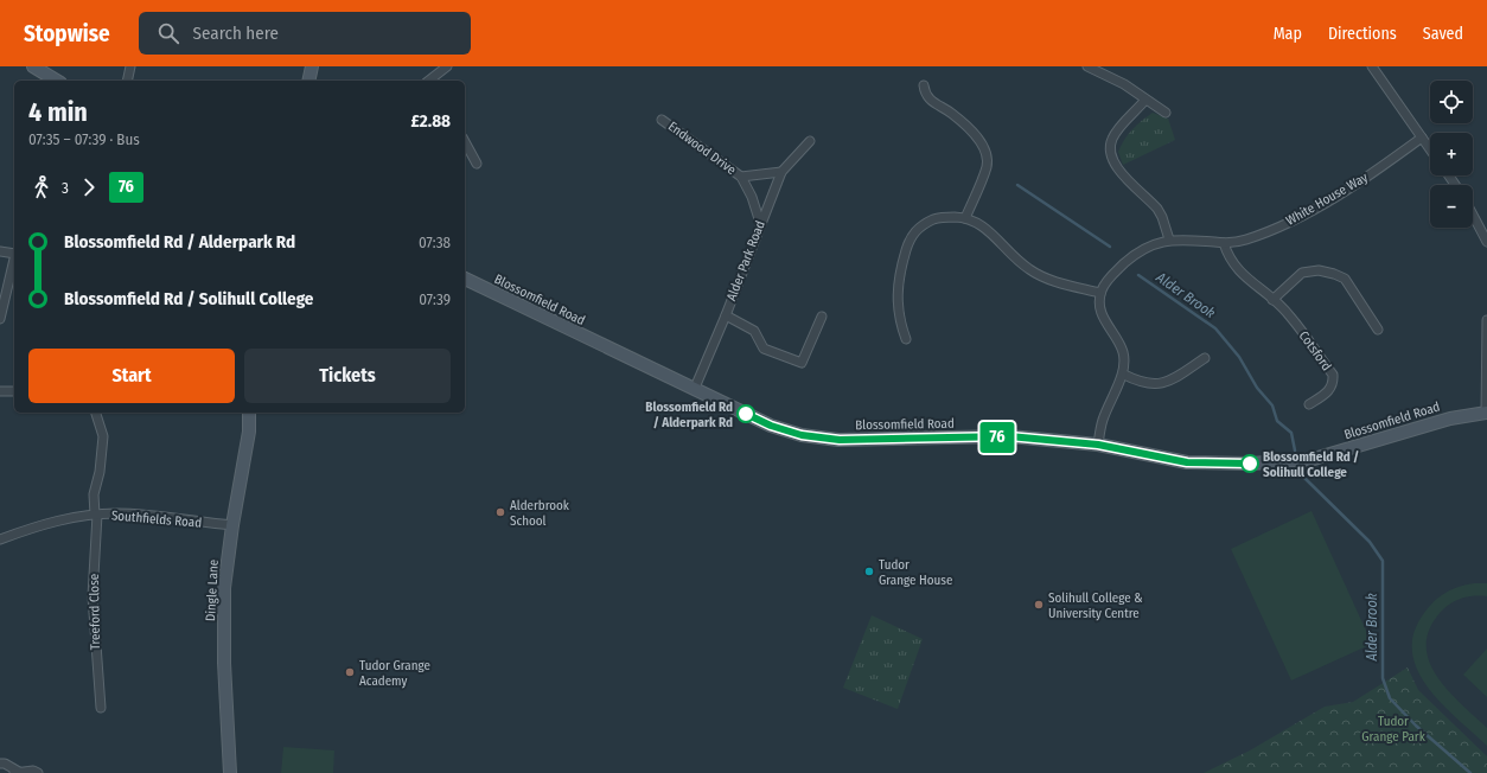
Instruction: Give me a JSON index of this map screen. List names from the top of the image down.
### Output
{
  "streets": {
    "main road": ["Blossomfield Road", "Dingle Lane"],
    "street": [
      "Endwood Drive",
      "White House Way",
      "Alder Park Road",
      "Cotsford",
      "Southfields Road",
      "Treeford Close"
    ]
  },
  "crossings": [
    ["Endwood Drive", "Alder Park Road"],
    ["Alder Park Road", "Blossomfield Road"],
    ["Southfields Road", "Dingle Lane"],
    ["Southfields Road", "Treeford Close"]
  ],
  "water": ["Alder Brook"],
  "parks": ["Tudor Grange Park"],
  "places": [
    "Blossomfield Rd / Alderpark Rd",
    "Blossomfield Rd / Solihull College",
    "Alderbrook School",
    "Tudor Grange House",
    "Solihull College & University Centre",
    "Tudor Grange Academy"
  ],
  "lines": ["bus line 76"],
  "page": {
    "header": "Stopwise",
    "search": "Search here",
    "nav": ["Map", "Directions", "Saved"],
    "on_map": "76",
    "map_buttons": ["+", "−"],
    "heading": ["4 min", "07:35 – 07:39 · Bus", "£2.88"],
    "legs": ["3", "76"],
    "list": [
      {
        "name": "Blossomfield Rd / Alderpark Rd",
        "value": "07:38"
      },
      {
        "name": "Blossomfield Rd / Solihull College",
        "value": "07:39"
      }
    ],
    "buttons": ["Start", "Tickets"]
  }
}
